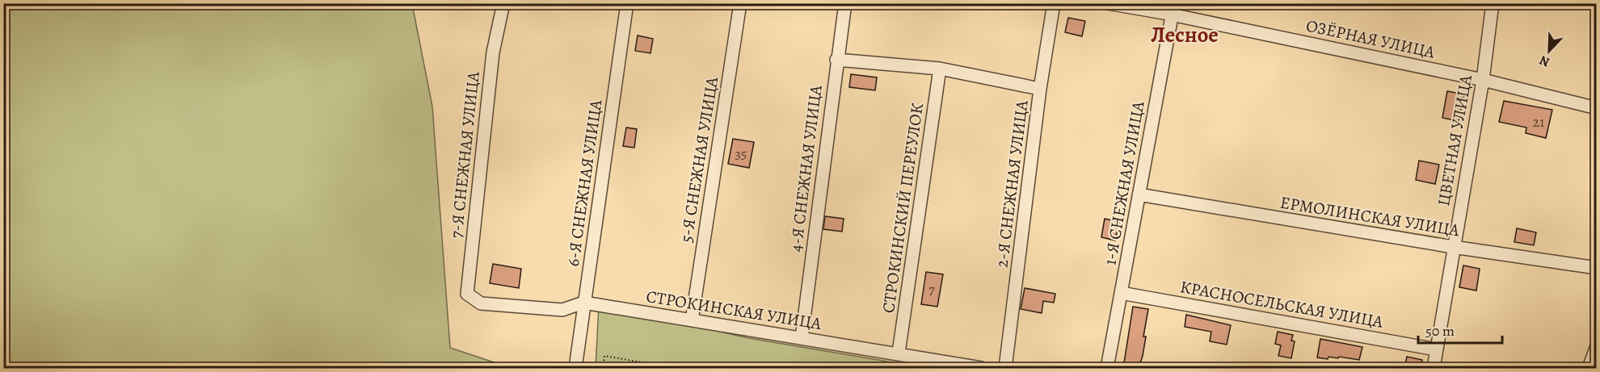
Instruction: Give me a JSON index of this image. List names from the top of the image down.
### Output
{
  "streets": {
    "street": [
      "ОЗЁРНАЯ УЛИЦА",
      "ЦВЕТНАЯ УЛИЦА",
      "7-Я СНЕЖНАЯ УЛИЦА",
      "5-Я СНЕЖНАЯ УЛИЦА",
      "4-Я СНЕЖНАЯ УЛИЦА",
      "6-Я СНЕЖНАЯ УЛИЦА",
      "1-Я СНЕЖНАЯ УЛИЦА",
      "2-Я СНЕЖНАЯ УЛИЦА",
      "СТРОКИНСКИЙ ПЕРЕУЛОК",
      "ЕРМОЛИНСКАЯ УЛИЦА",
      "КРАСНОСЕЛЬСКАЯ УЛИЦА",
      "СТРОКИНСКАЯ УЛИЦА"
    ]
  },
  "crossings": [
    ["ОЗЁРНАЯ УЛИЦА", "ЦВЕТНАЯ УЛИЦА"],
    ["ОЗЁРНАЯ УЛИЦА", "1-Я СНЕЖНАЯ УЛИЦА"],
    ["ЦВЕТНАЯ УЛИЦА", "ЕРМОЛИНСКАЯ УЛИЦА"],
    ["ЦВЕТНАЯ УЛИЦА", "КРАСНОСЕЛЬСКАЯ УЛИЦА"],
    ["7-Я СНЕЖНАЯ УЛИЦА", "СТРОКИНСКАЯ УЛИЦА"],
    ["5-Я СНЕЖНАЯ УЛИЦА", "СТРОКИНСКАЯ УЛИЦА"],
    ["4-Я СНЕЖНАЯ УЛИЦА", "СТРОКИНСКАЯ УЛИЦА"],
    ["6-Я СНЕЖНАЯ УЛИЦА", "СТРОКИНСКАЯ УЛИЦА"],
    ["1-Я СНЕЖНАЯ УЛИЦА", "ЕРМОЛИНСКАЯ УЛИЦА"],
    ["1-Я СНЕЖНАЯ УЛИЦА", "КРАСНОСЕЛЬСКАЯ УЛИЦА"],
    ["СТРОКИНСКИЙ ПЕРЕУЛОК", "СТРОКИНСКАЯ УЛИЦА"]
  ],
  "districts": ["Лесное"],
  "house_numbers": ["21", "35", "7"],
  "scale_bar": "50 m",
  "north": "bottom left"
}
